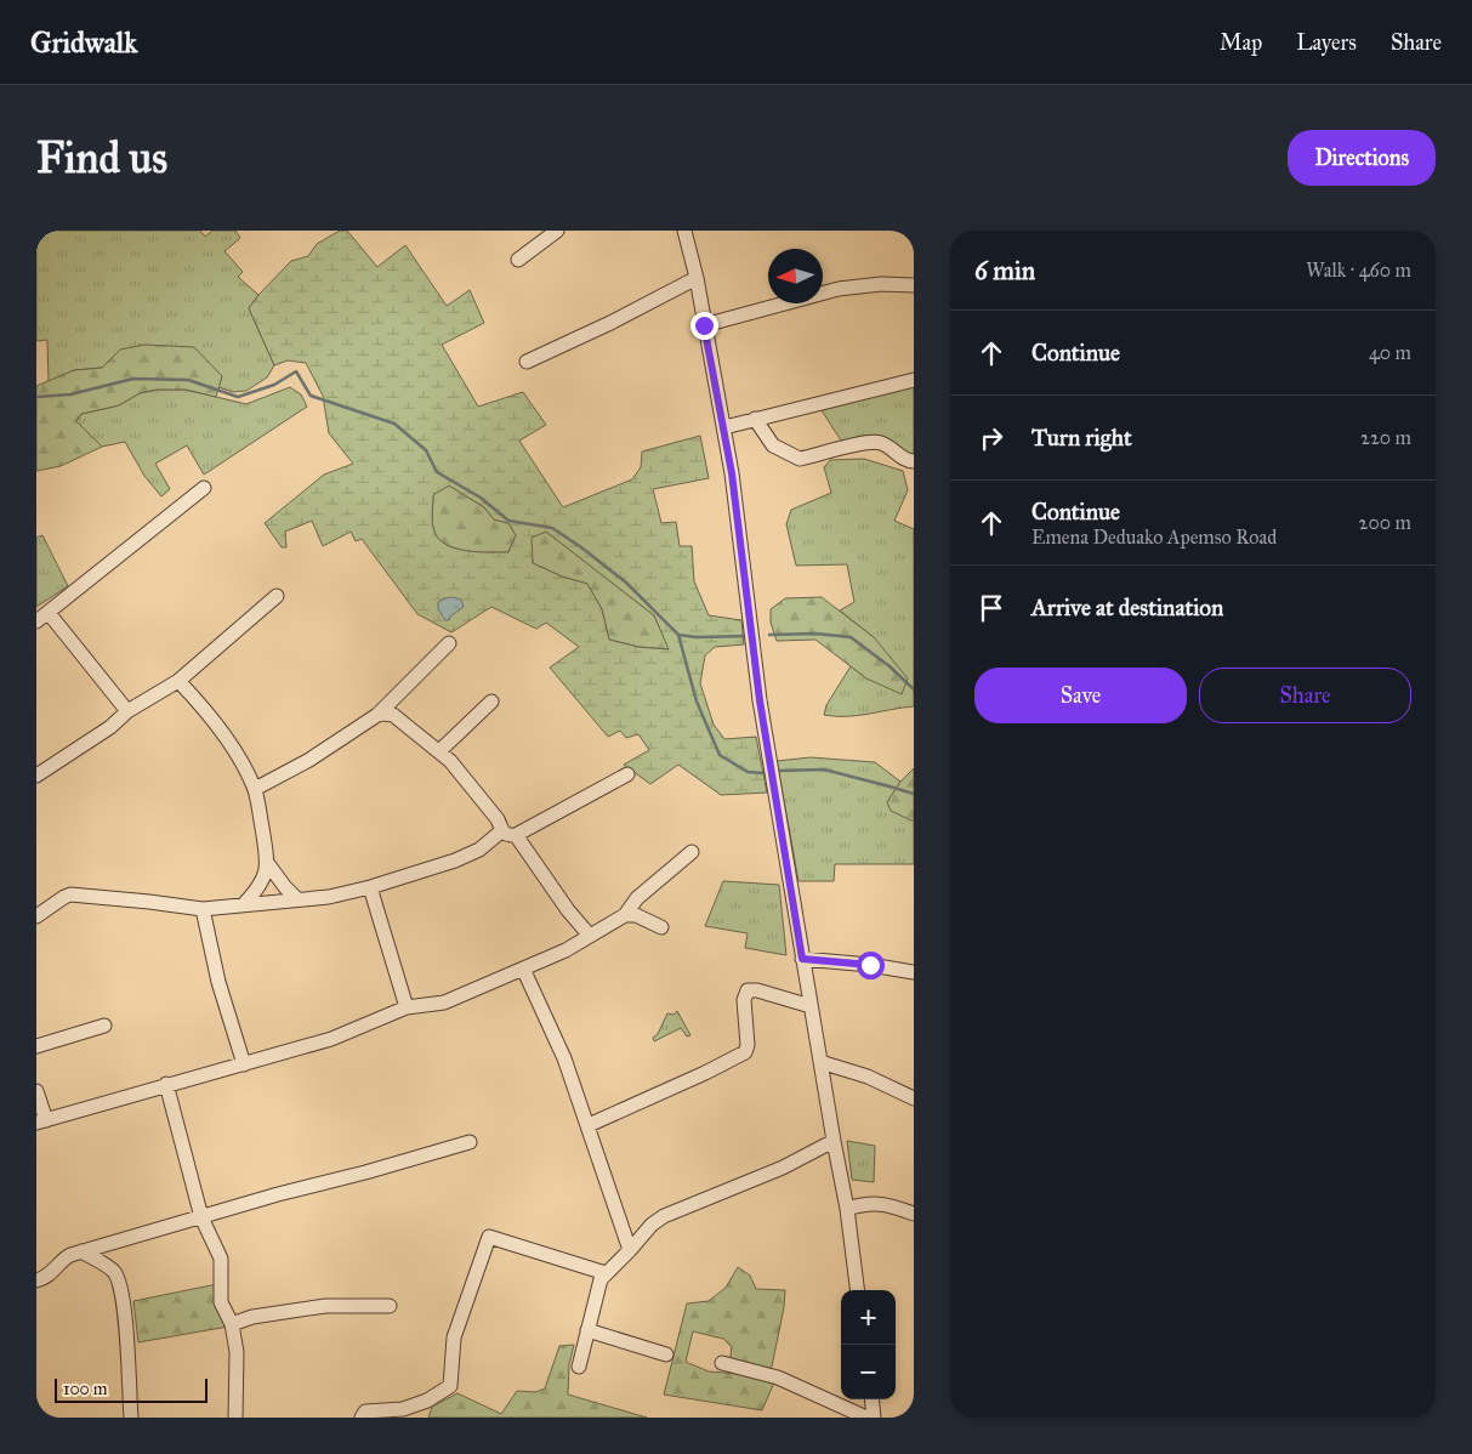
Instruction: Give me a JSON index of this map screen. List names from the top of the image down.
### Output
{
  "scale_bar": "100 m",
  "north": "left",
  "page": {
    "header": "Gridwalk",
    "nav": ["Map", "Layers", "Share"],
    "buttons": [
      "Directions",
      ["Save", "Share"]
    ],
    "title": "Find us",
    "heading": ["6 min", "Walk · 460 m"],
    "list": [
      ["Continue", "40 m"],
      ["Turn right", "220 m"],
      ["Continue", "Emena Deduako Apemso Road", "200 m"],
      "Arrive at destination"
    ],
    "map_buttons": ["+", "−"],
    "scale": "100 m"
  }
}
